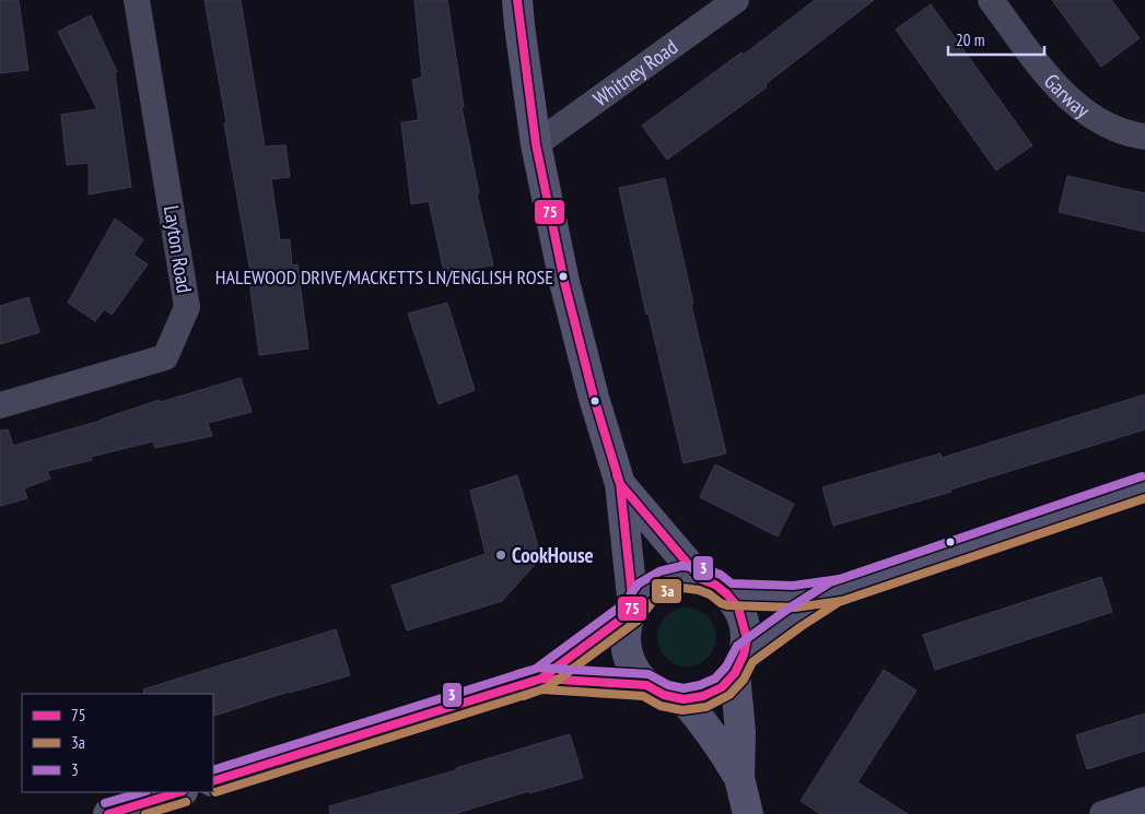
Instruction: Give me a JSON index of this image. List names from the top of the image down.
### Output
{
  "streets": {
    "street": ["Whitney Road", "Garway", "Layton Road"]
  },
  "places": ["HALEWOOD DRIVE/MACKETTS LN/ENGLISH ROSE", "CookHouse"],
  "lines": ["transit line 75", "transit line 3", "transit line 3a"],
  "legend": ["75", "3a", "3"],
  "scale_bar": "20 m"
}
